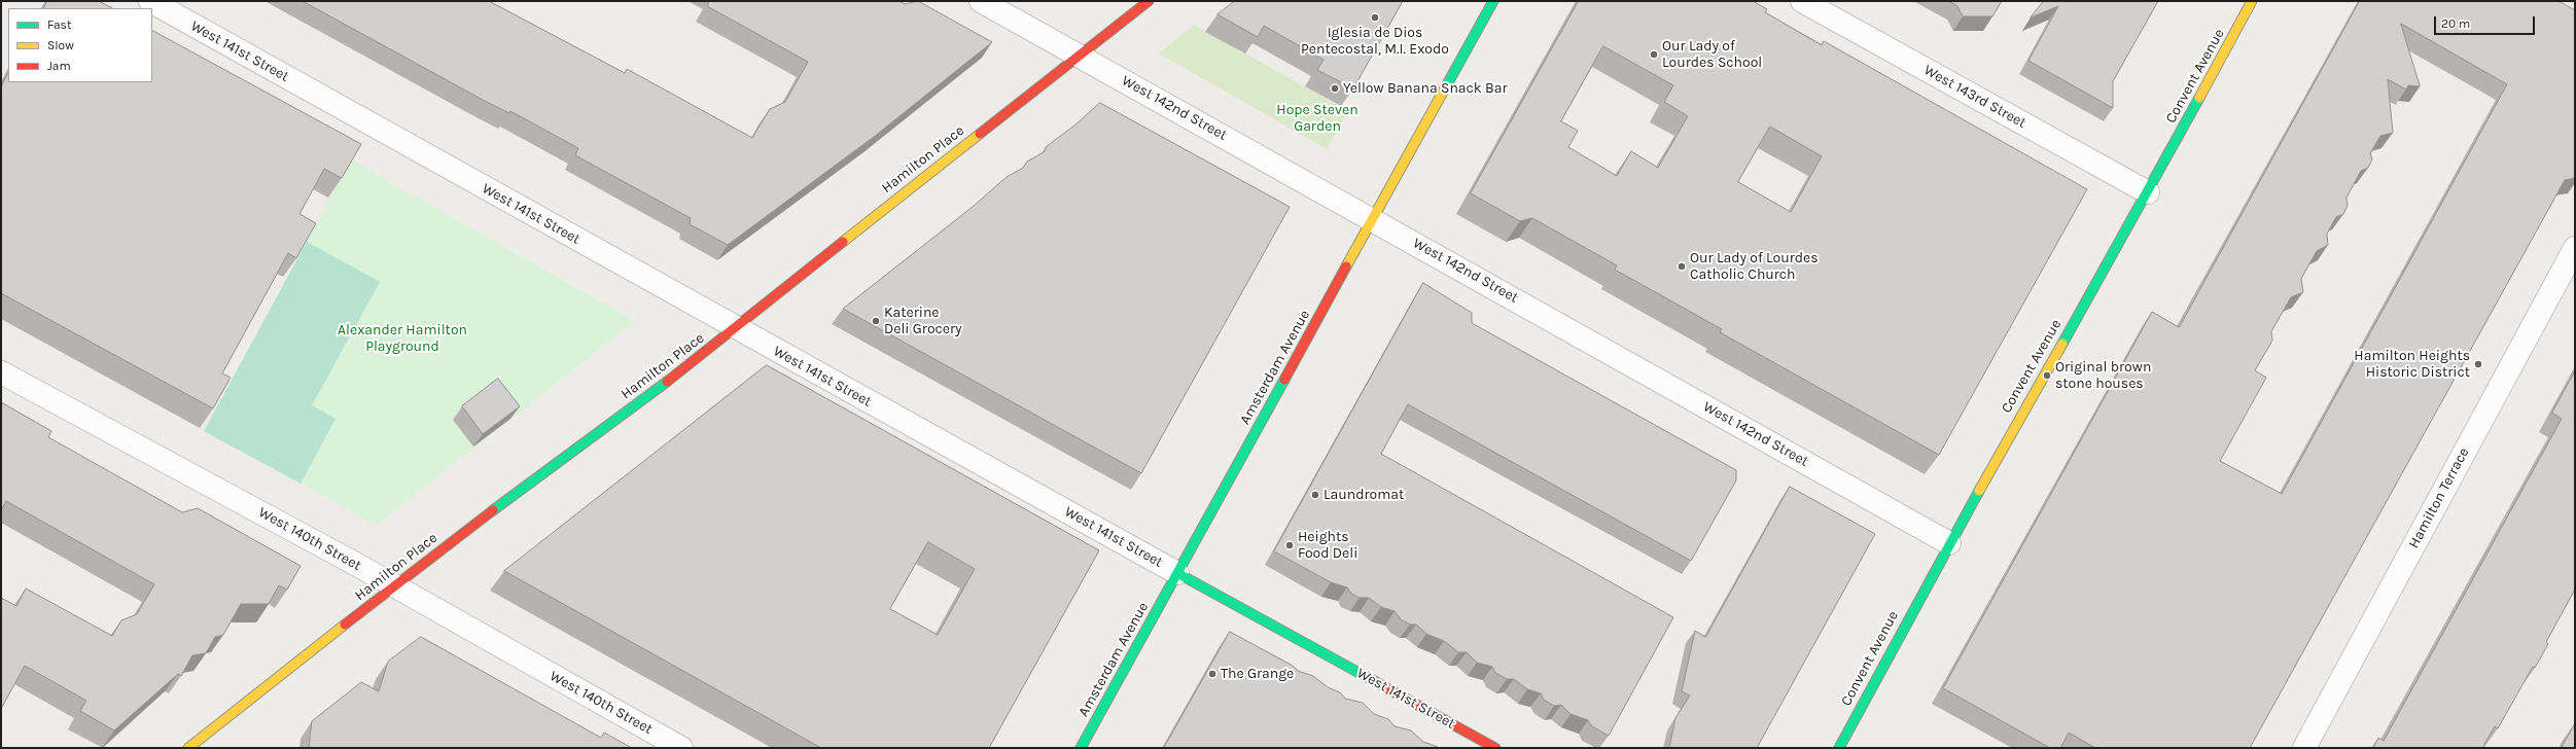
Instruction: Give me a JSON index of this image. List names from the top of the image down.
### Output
{
  "streets": {
    "street": [
      "West 141st Street",
      "Convent Avenue",
      "West 143rd Street",
      "West 142nd Street",
      "Hamilton Place",
      "Amsterdam Avenue",
      "Hamilton Terrace",
      "West 140th Street"
    ]
  },
  "crossings": [
    ["West 141st Street", "Hamilton Place"],
    ["West 141st Street", "Amsterdam Avenue"],
    ["Convent Avenue", "West 143rd Street"],
    ["Convent Avenue", "West 142nd Street"],
    ["West 142nd Street", "Hamilton Place"],
    ["West 142nd Street", "Amsterdam Avenue"],
    ["Hamilton Place", "West 140th Street"]
  ],
  "parks": ["Hope Steven Garden", "Alexander Hamilton Playground"],
  "places": [
    "Iglesia de Dios Pentecostal, M.I. Exodo",
    "Our Lady of Lourdes School",
    "Yellow Banana Snack Bar",
    "Our Lady of Lourdes Catholic Church",
    "Katerine Deli Grocery",
    "Hamilton Heights Historic District",
    "Original brown stone houses",
    "Laundromat",
    "Heights Food Deli",
    "The Grange"
  ],
  "legend": ["Fast", "Slow", "Jam"],
  "scale_bar": "20 m"
}
